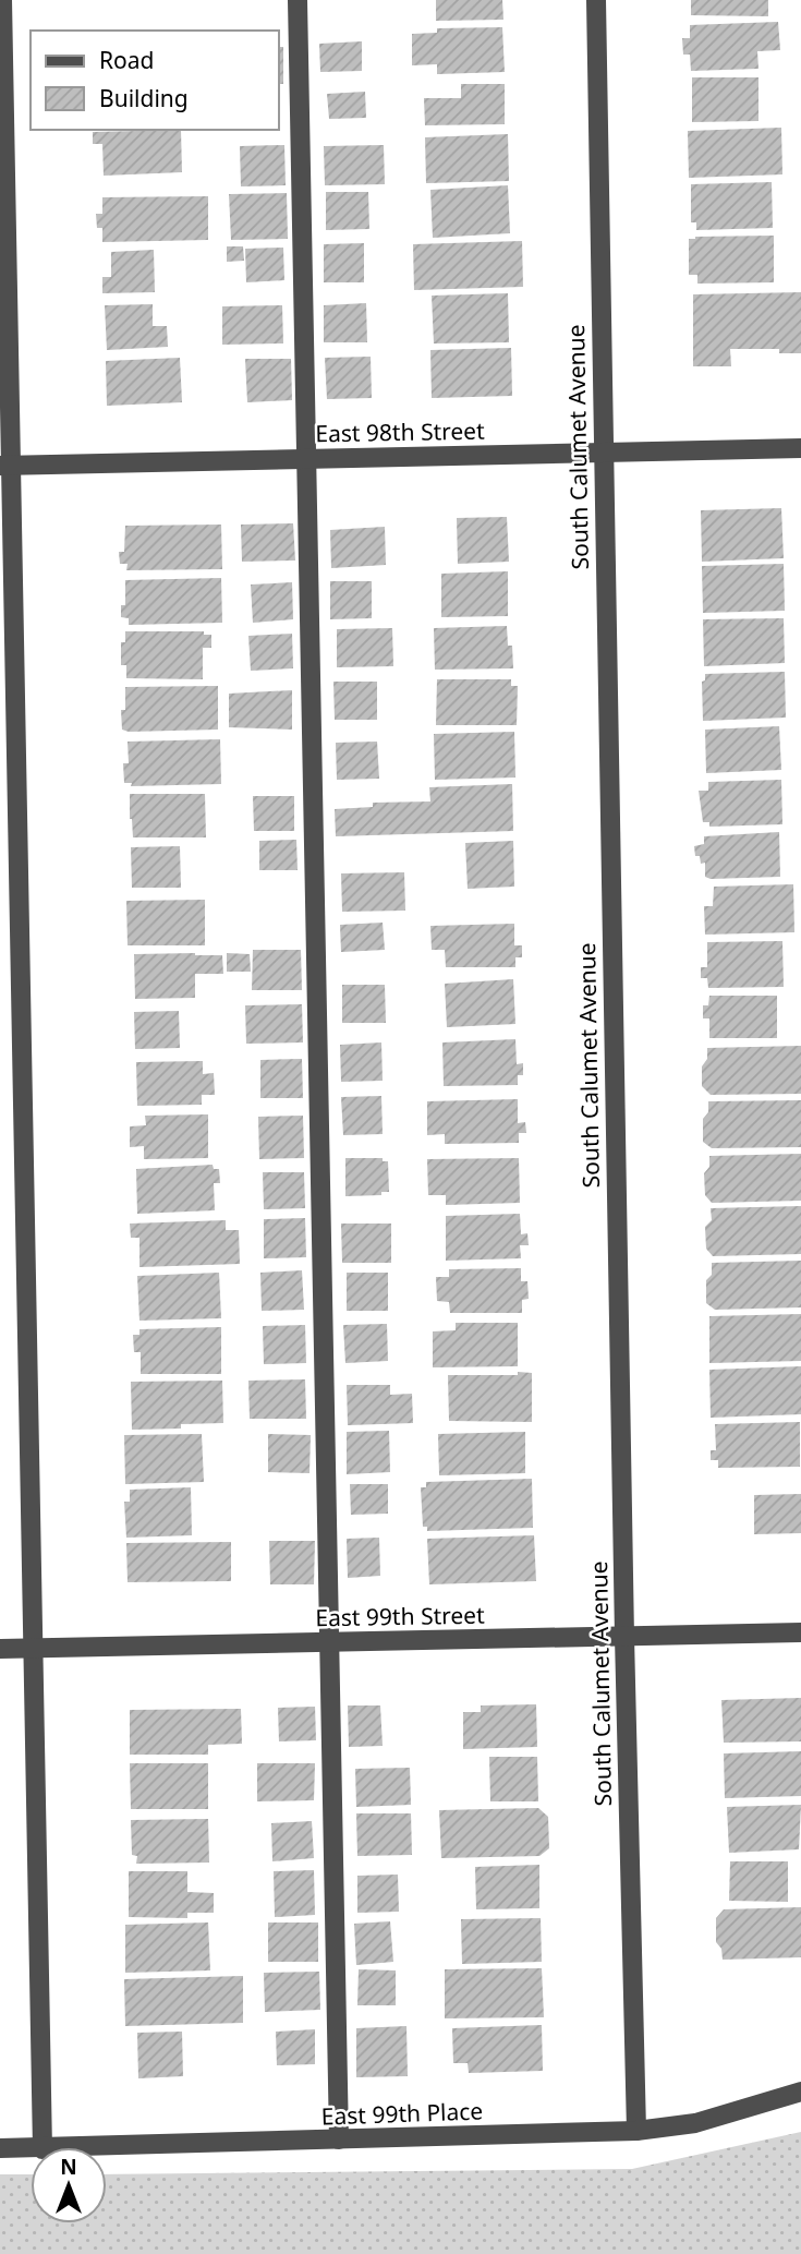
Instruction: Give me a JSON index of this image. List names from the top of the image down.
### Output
{
  "streets": {
    "street": [
      "East 98th Street",
      "South Calumet Avenue",
      "East 99th Street",
      "East 99th Place"
    ]
  },
  "crossings": [
    ["East 98th Street", "South Calumet Avenue"],
    ["South Calumet Avenue", "East 99th Street"],
    ["South Calumet Avenue", "East 99th Place"]
  ],
  "legend": ["Road", "Building"],
  "north": "top"
}
